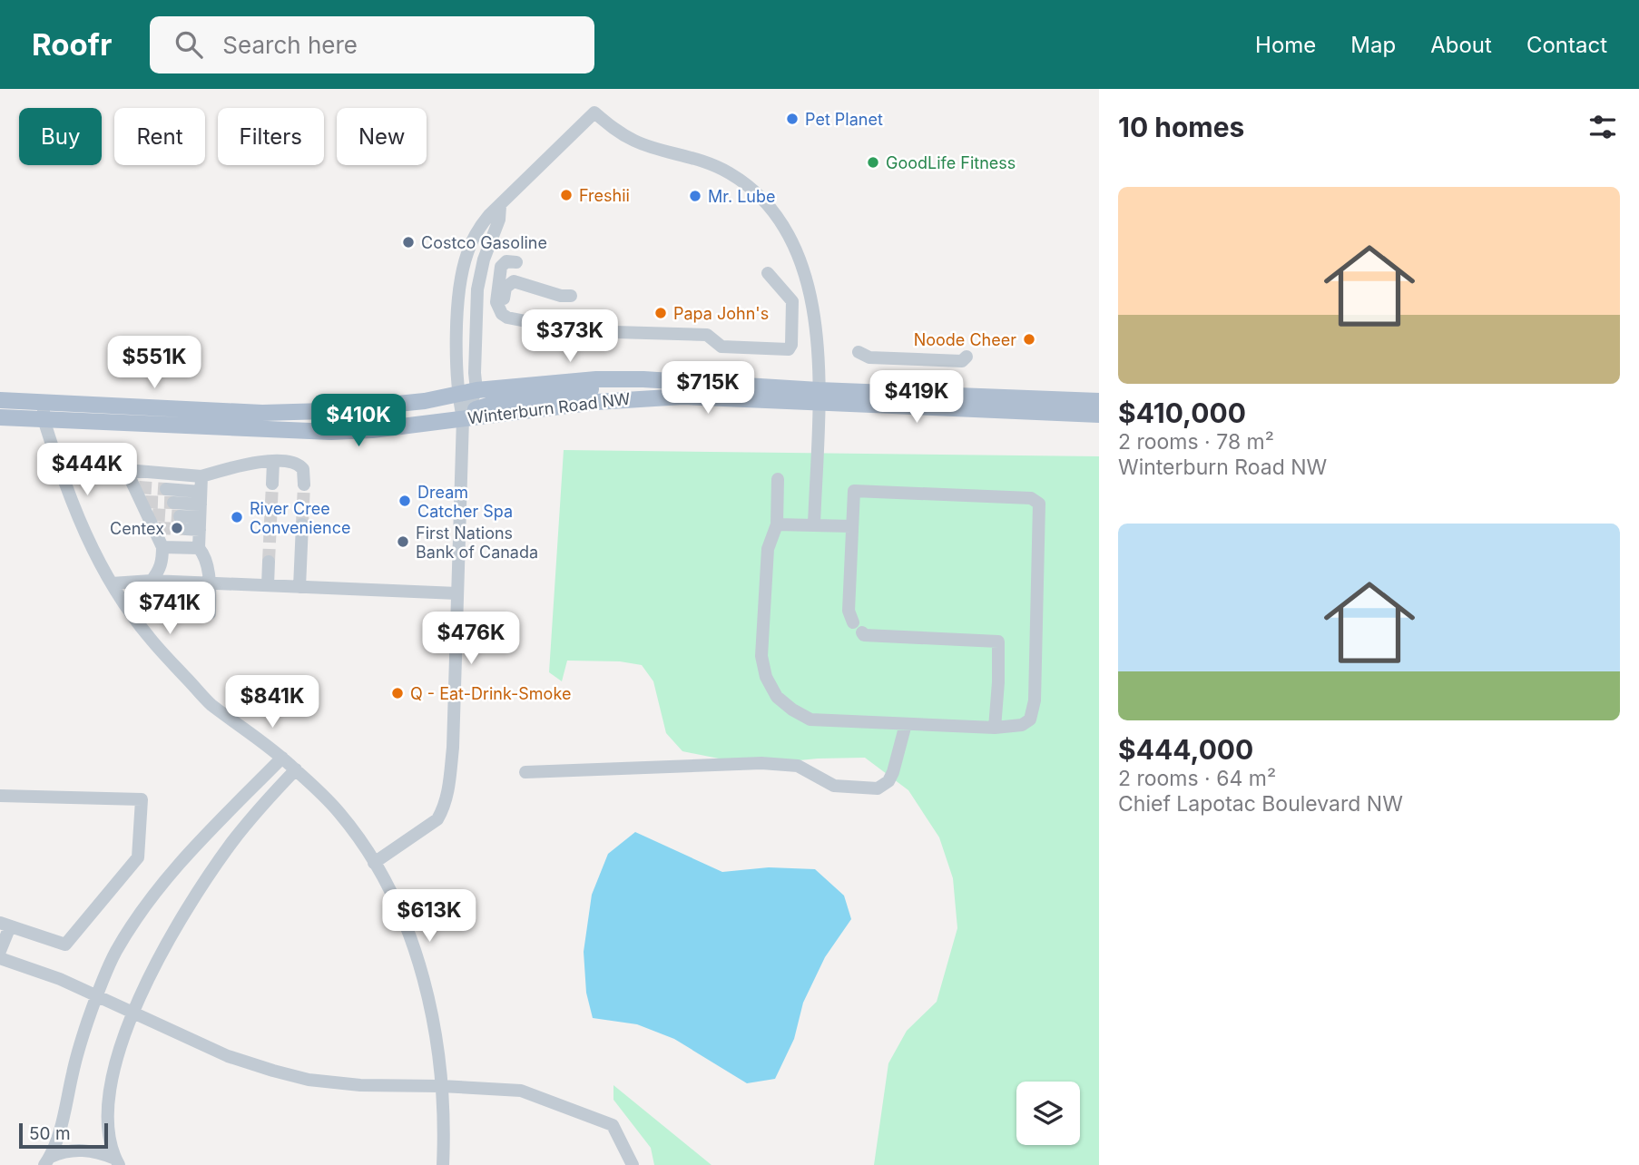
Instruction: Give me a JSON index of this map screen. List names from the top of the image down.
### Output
{
  "streets": {
    "main road": ["Winterburn Road NW"]
  },
  "places": [
    "Pet Planet",
    "GoodLife Fitness",
    "Freshii",
    "Mr. Lube",
    "Costco Gasoline",
    "Papa John's",
    "Noode Cheer",
    "Dream Catcher Spa",
    "River Cree Convenience",
    "Centex",
    "First Nations Bank of Canada",
    "Q - Eat-Drink-Smoke"
  ],
  "scale_bar": "50 m",
  "page": {
    "header": "Roofr",
    "search": "Search here",
    "nav": [
      "Home",
      "Map",
      "About",
      "Contact"
    ],
    "heading": "10 homes",
    "chip": [
      "Buy",
      "Rent",
      "Filters",
      "New"
    ],
    "list": [
      {
        "name": "$410,000",
        "note": "2 rooms · 78 m² · Winterburn Road NW"
      },
      {
        "name": "$444,000",
        "note": "2 rooms · 64 m² · Chief Lapotac Boulevard NW"
      }
    ],
    "price": [
      "$373K",
      "$551K",
      "$715K",
      "$419K",
      "$410K",
      "$444K",
      "$741K",
      "$476K",
      "$841K",
      "$613K"
    ],
    "scale": "50 m"
  }
}
